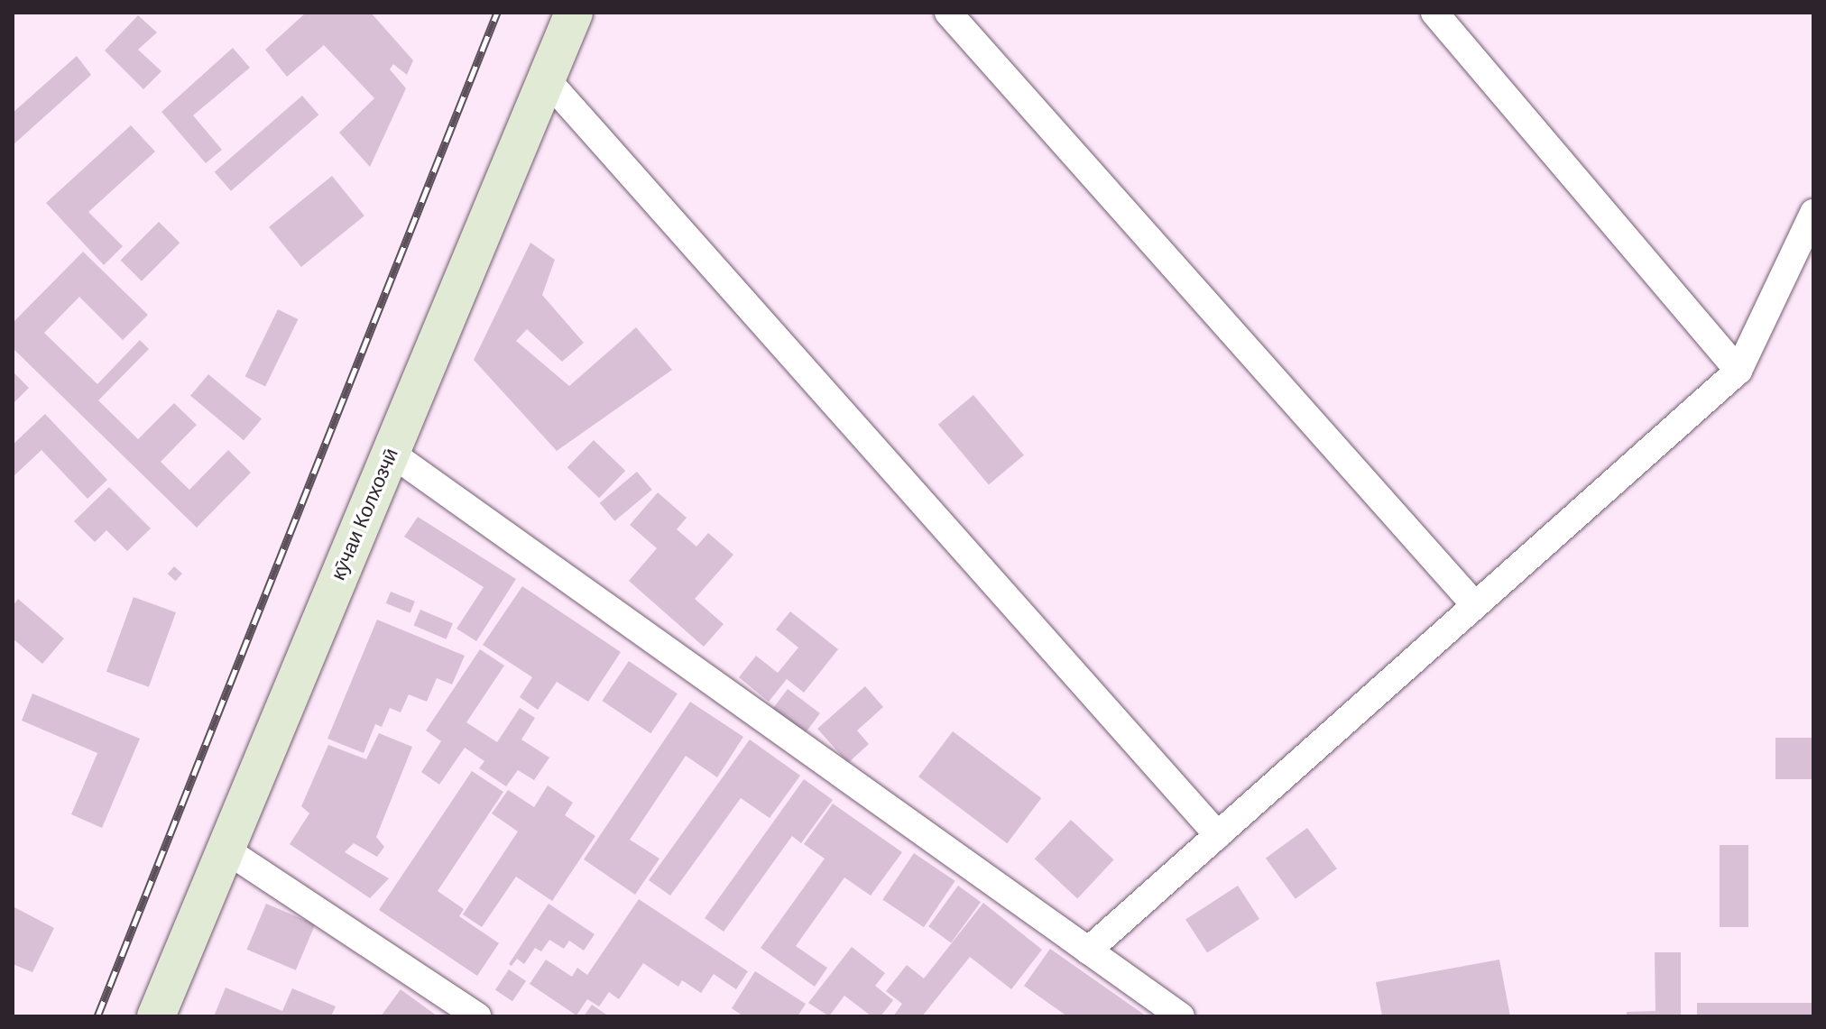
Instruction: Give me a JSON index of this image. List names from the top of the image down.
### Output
{
  "streets": {
    "main road": ["кӯчаи Колхозчӣ"]
  }
}
